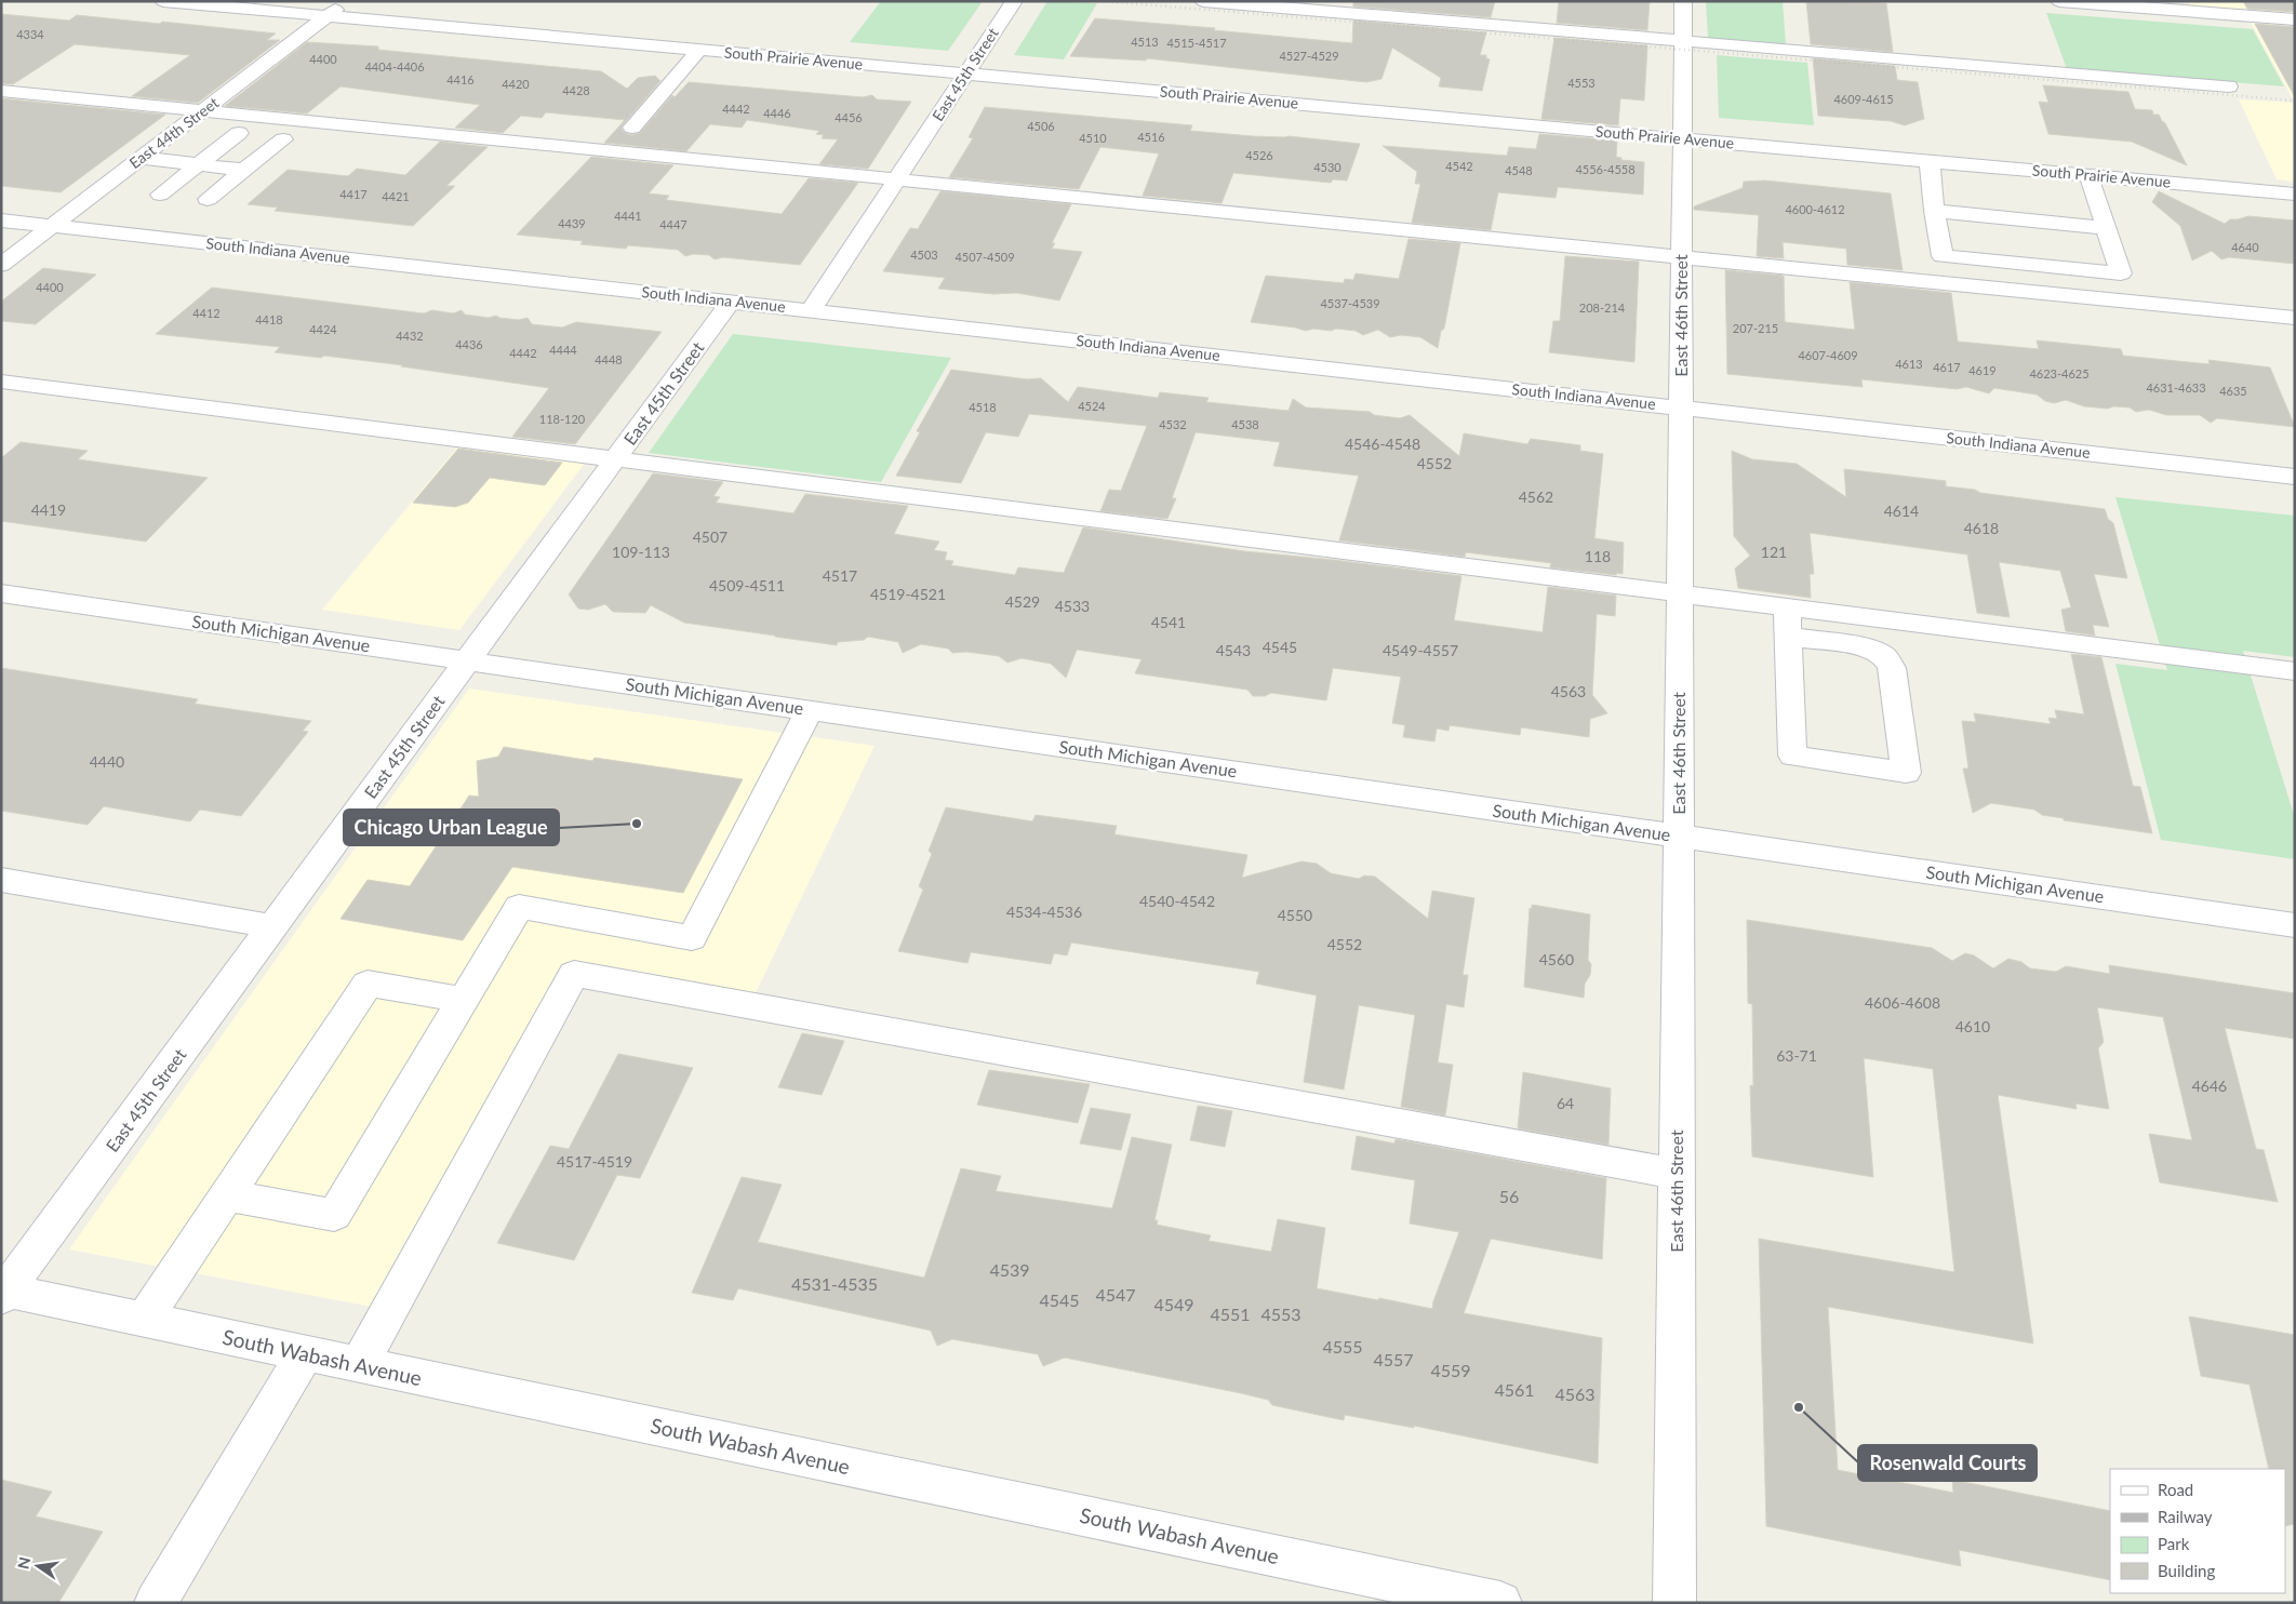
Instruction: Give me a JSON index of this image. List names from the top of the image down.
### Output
{
  "streets": {
    "street": [
      "South Prairie Avenue",
      "East 45th Street",
      "East 44th Street",
      "South Indiana Avenue",
      "East 46th Street",
      "South Michigan Avenue",
      "South Wabash Avenue"
    ]
  },
  "crossings": [
    ["South Prairie Avenue", "East 45th Street"],
    ["South Prairie Avenue", "East 44th Street"],
    ["South Prairie Avenue", "East 46th Street"],
    ["East 45th Street", "South Indiana Avenue"],
    ["East 45th Street", "South Michigan Avenue"],
    ["East 45th Street", "South Wabash Avenue"],
    ["East 44th Street", "South Indiana Avenue"],
    ["South Indiana Avenue", "East 46th Street"],
    ["East 46th Street", "South Michigan Avenue"]
  ],
  "places": ["Chicago Urban League", "Rosenwald Courts"],
  "house_numbers": [
    "4334",
    "4513",
    "4515-4517",
    "4527-4529",
    "4400",
    "4404-4406",
    "4416",
    "4553",
    "4420",
    "4428",
    "4609-4615",
    "4442",
    "4446",
    "4456",
    "4506",
    "4516",
    "4510",
    "4526",
    "4542",
    "4530",
    "4556-4558",
    "4548",
    "4417",
    "4421",
    "4600-4612",
    "4441",
    "4439",
    "4447",
    "4640",
    "4503",
    "4507-4509",
    "4400",
    "4537-4539",
    "208-214",
    "4412",
    "4418",
    "207-215",
    "4424",
    "4432",
    "4436",
    "4444",
    "4442",
    "4607-4609",
    "4448",
    "4613",
    "4617",
    "4619",
    "4623-4625",
    "4631-4633",
    "4635",
    "4524",
    "4518",
    "118-120",
    "4532",
    "4538",
    "4546-4548",
    "4552",
    "4562",
    "4419",
    "4614",
    "4618",
    "4507",
    "109-113",
    "121",
    "118",
    "4517",
    "4509-4511",
    "4519-4521",
    "4529",
    "4533",
    "4541",
    "4545",
    "4543",
    "4549-4557",
    "4563",
    "4440",
    "4540-4542",
    "4534-4536",
    "4550",
    "4552",
    "4560",
    "4606-4608",
    "4610",
    "63-71",
    "4646",
    "64",
    "4517-4519",
    "56",
    "4539",
    "4531-4535",
    "4547",
    "4545",
    "4549",
    "4551",
    "4553",
    "4555",
    "4557",
    "4559",
    "4561",
    "4563"
  ],
  "legend": [
    "Road",
    "Railway",
    "Park",
    "Building"
  ],
  "north": "left"
}
